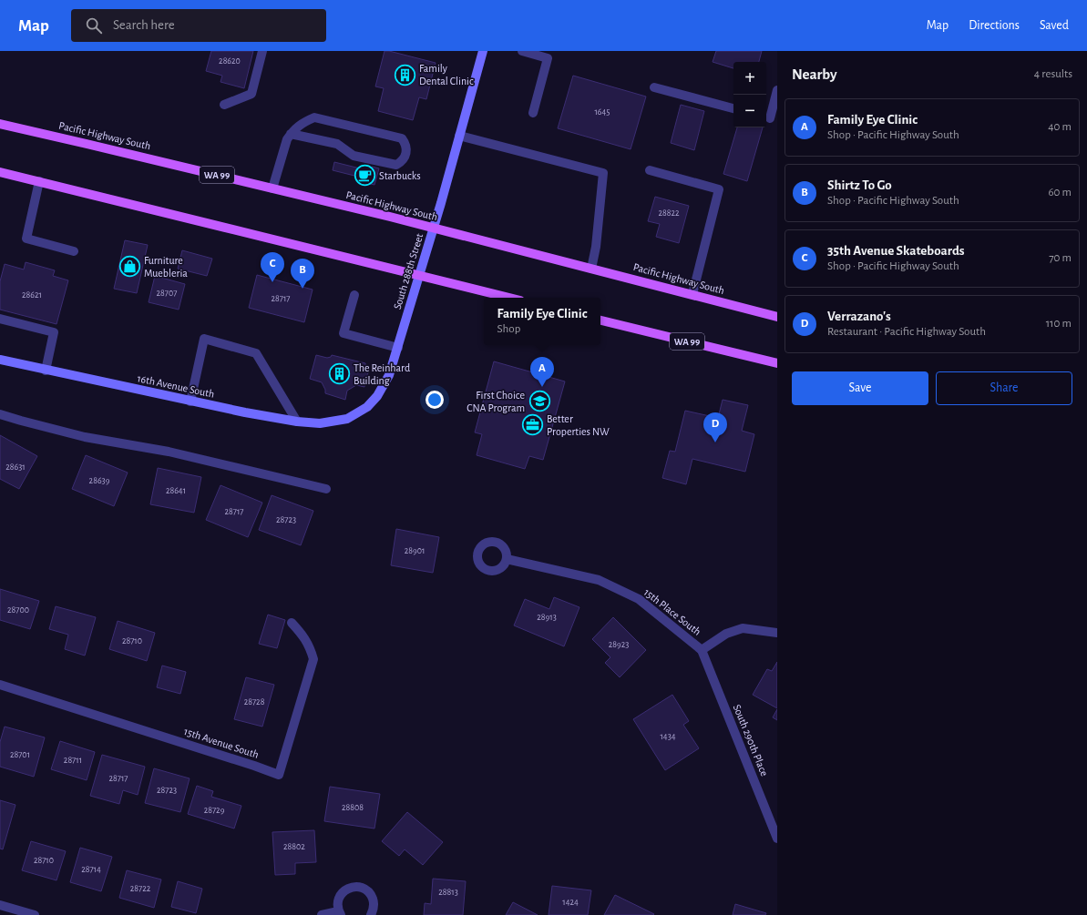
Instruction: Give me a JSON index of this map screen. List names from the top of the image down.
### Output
{
  "streets": {
    "main road": ["Pacific Highway South", "WA 99"],
    "street": [
      "South 288th Street",
      "16th Avenue South",
      "15th Place South",
      "South 290th Place",
      "15th Avenue South"
    ]
  },
  "crossings": [
    ["Pacific Highway South", "South 288th Street"],
    ["South 288th Street", "16th Avenue South"],
    ["15th Place South", "South 290th Place"]
  ],
  "places": {
    "building": ["Family Dental Clinic", "The Reinhard Building"],
    "cafe": ["Starbucks"],
    "shop": ["Furniture Muebleria"],
    "school or university": ["First Choice CNA Program"],
    "office": ["Better Properties NW"]
  },
  "house_numbers": [
    "28620",
    "1645",
    "28822",
    "28707",
    "28621",
    "28717",
    "28631",
    "28639",
    "28641",
    "28717",
    "28723",
    "28901",
    "28700",
    "28913",
    "28710",
    "28923",
    "28728",
    "1434",
    "28701",
    "28711",
    "28717",
    "28723",
    "28808",
    "28729",
    "28802",
    "28710",
    "28714",
    "28722",
    "28813",
    "1424"
  ],
  "page": {
    "header": "Map",
    "search": "Search here",
    "nav": ["Map", "Directions", "Saved"],
    "heading": ["Nearby", "4 results"],
    "map_buttons": ["+", "−"],
    "list": [
      {
        "mark": "A",
        "name": "Family Eye Clinic",
        "note": "Shop · Pacific Highway South",
        "value": "40 m"
      },
      {
        "mark": "B",
        "name": "Shirtz To Go",
        "note": "Shop · Pacific Highway South",
        "value": "60 m"
      },
      {
        "mark": "C",
        "name": "35th Avenue Skateboards",
        "note": "Shop · Pacific Highway South",
        "value": "70 m"
      },
      {
        "mark": "D",
        "name": "Verrazano's",
        "note": "Restaurant · Pacific Highway South",
        "value": "110 m"
      }
    ],
    "pins": [
      "C",
      "B",
      "A",
      "D"
    ],
    "popup": ["Family Eye Clinic", "Shop"],
    "buttons": ["Save", "Share"]
  }
}
